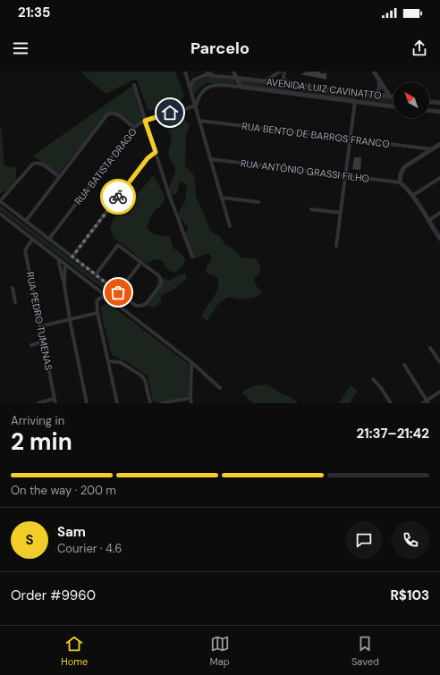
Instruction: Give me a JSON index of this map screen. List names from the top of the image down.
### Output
{
  "streets": {
    "street": [
      "AVENIDA LUIZ CAVINATTO",
      "RUA BENTO DE BARROS FRANCO",
      "RUA BATISTA DRAGO",
      "RUA ANTÔNIO GRASSI FILHO",
      "RUA PEDRO TUMENAS"
    ]
  },
  "crossings": [
    ["AVENIDA LUIZ CAVINATTO", "RUA BATISTA DRAGO"]
  ],
  "north": "top left",
  "page": {
    "status": "21:35",
    "header": "Parcelo",
    "heading": ["2 min", "Arriving in", "21:37–21:42"],
    "panel": [
      "Sam",
      "Courier · 4.6",
      "Order #9960",
      "R$103"
    ],
    "bar": "On the way · 200 m",
    "round": "S",
    "tabs": ["Home", "Map", "Saved"]
  }
}
